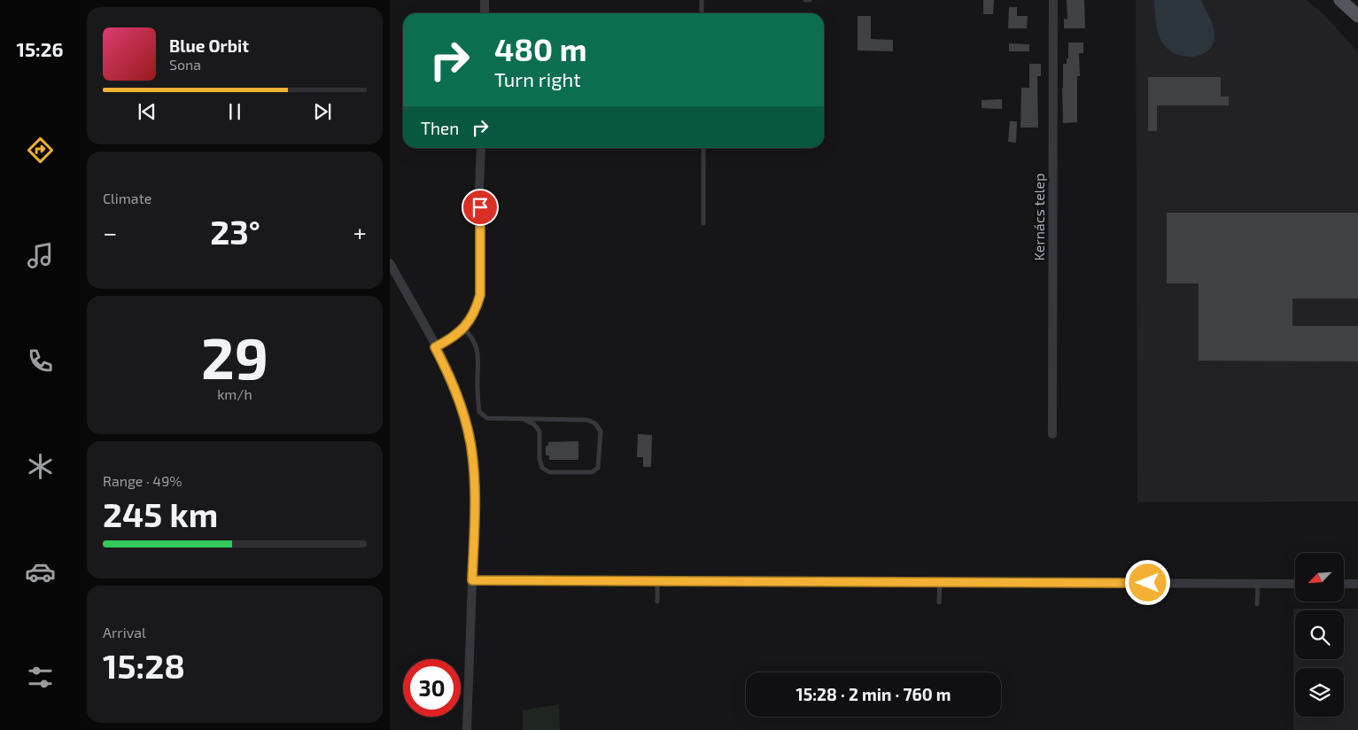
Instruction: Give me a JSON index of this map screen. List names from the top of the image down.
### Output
{
  "streets": {
    "street": ["Kernács telep"]
  },
  "north": "bottom left",
  "page": {
    "tabs": "15:26",
    "turn": ["480 m", "Turn right"],
    "song": ["Blue Orbit", "Sona"],
    "then": "Then",
    "tile": [
      "Climate",
      ["29", "km/h"],
      ["Range · 49%", "245 km"],
      ["Arrival", "15:28"]
    ],
    "heat": ["−", "23°", "+"],
    "limit": "30",
    "trip": "15:28 · 2 min · 760 m"
  }
}
